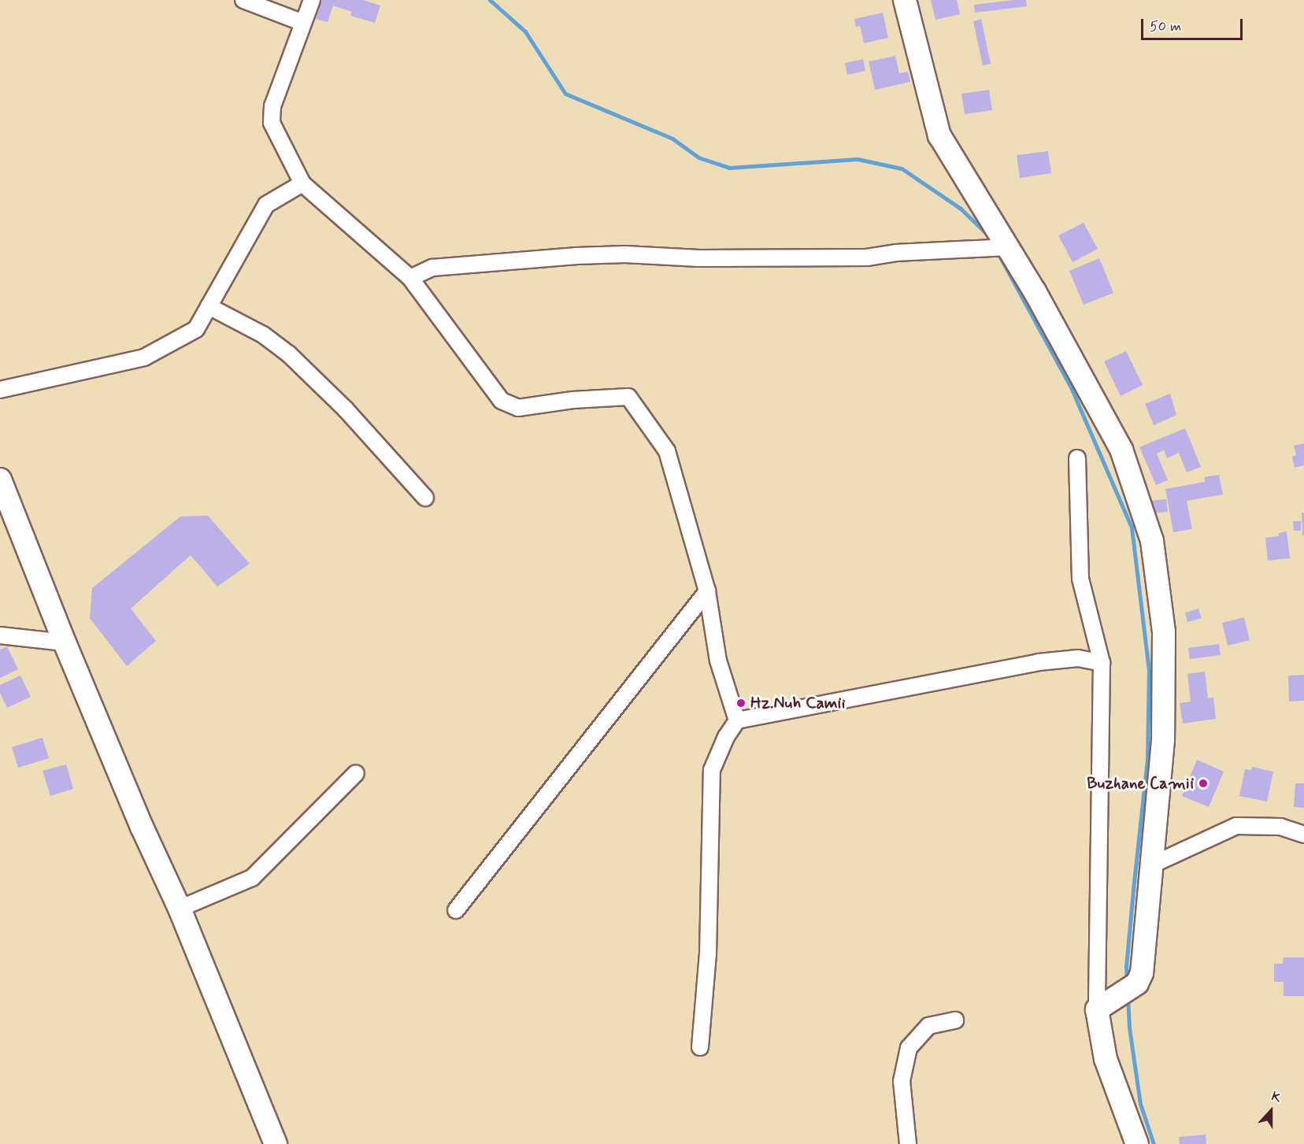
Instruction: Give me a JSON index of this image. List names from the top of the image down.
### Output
{
  "places": ["Hz.Nuh Camii", "Buzhane Camii"],
  "scale_bar": "50 m",
  "north": "top"
}
